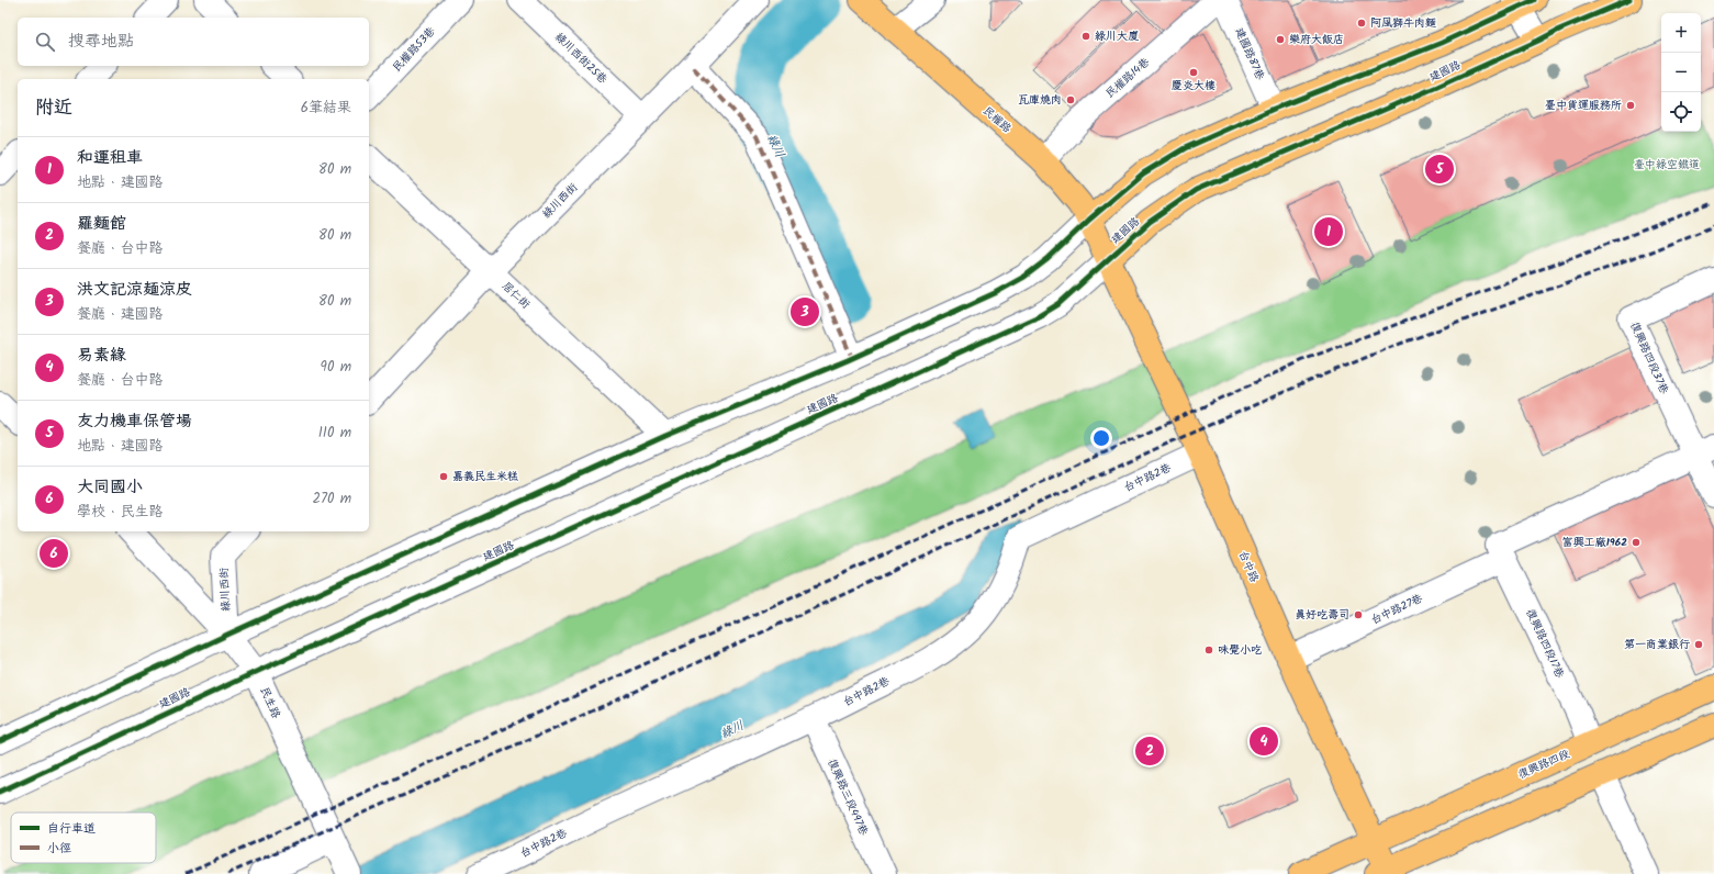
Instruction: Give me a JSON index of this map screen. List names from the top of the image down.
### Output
{
  "streets": {
    "main road": [
      "建國路",
      "民權路",
      "台中路",
      "復興路四段"
    ],
    "street": [
      "民權路53巷",
      "建國路87巷",
      "綠川西街25巷",
      "民權路14巷",
      "綠川西街",
      "居仁街",
      "復興路四段37巷",
      "台中路2巷",
      "台中路27巷",
      "復興路四段17巷",
      "民生路",
      "復興路三段497巷"
    ]
  },
  "crossings": [
    ["綠川西街25巷", "綠川西街"],
    ["建國路", "民權路"],
    ["建國路", "台中路"],
    ["建國路", "民生路"],
    ["民權路14巷", "民權路"],
    ["民權路", "台中路"],
    ["綠川西街", "居仁街"],
    ["綠川西街", "民生路"],
    ["台中路2巷", "台中路"],
    ["台中路2巷", "復興路三段497巷"],
    ["台中路", "台中路27巷"],
    ["台中路", "復興路四段"],
    ["台中路27巷", "復興路四段17巷"],
    ["復興路四段17巷", "復興路四段"]
  ],
  "water": ["綠川"],
  "parks": ["臺中綠空鐵道"],
  "places": [
    "阿風獅牛肉麵",
    "綠川大廈",
    "樂府大飯店",
    "慶炎大樓",
    "瓦庫燒肉",
    "臺中貨運服務所",
    "嘉義民生米糕",
    "富興工廠1962",
    "真好吃壽司",
    "第一商業銀行",
    "味覺小吃"
  ],
  "legend": ["自行車道", "小徑"],
  "page": {
    "map_buttons": ["+", "−"],
    "search": "搜尋地點",
    "heading": ["附近", "6筆結果"],
    "list": [
      {
        "mark": "1",
        "name": "和運租車",
        "note": "地點 · 建國路",
        "value": "80 m"
      },
      {
        "mark": "2",
        "name": "羅麵館",
        "note": "餐廳 · 台中路",
        "value": "80 m"
      },
      {
        "mark": "3",
        "name": "洪文記涼麺涼皮",
        "note": "餐廳 · 建國路",
        "value": "80 m"
      },
      {
        "mark": "4",
        "name": "易素緣",
        "note": "餐廳 · 台中路",
        "value": "90 m"
      },
      {
        "mark": "5",
        "name": "友力機車保管場",
        "note": "地點 · 建國路",
        "value": "110 m"
      },
      {
        "mark": "6",
        "name": "大同國小",
        "note": "學校 · 民生路",
        "value": "270 m"
      }
    ],
    "pins": [
      "5",
      "1",
      "3",
      "6",
      "4",
      "2"
    ]
  }
}
